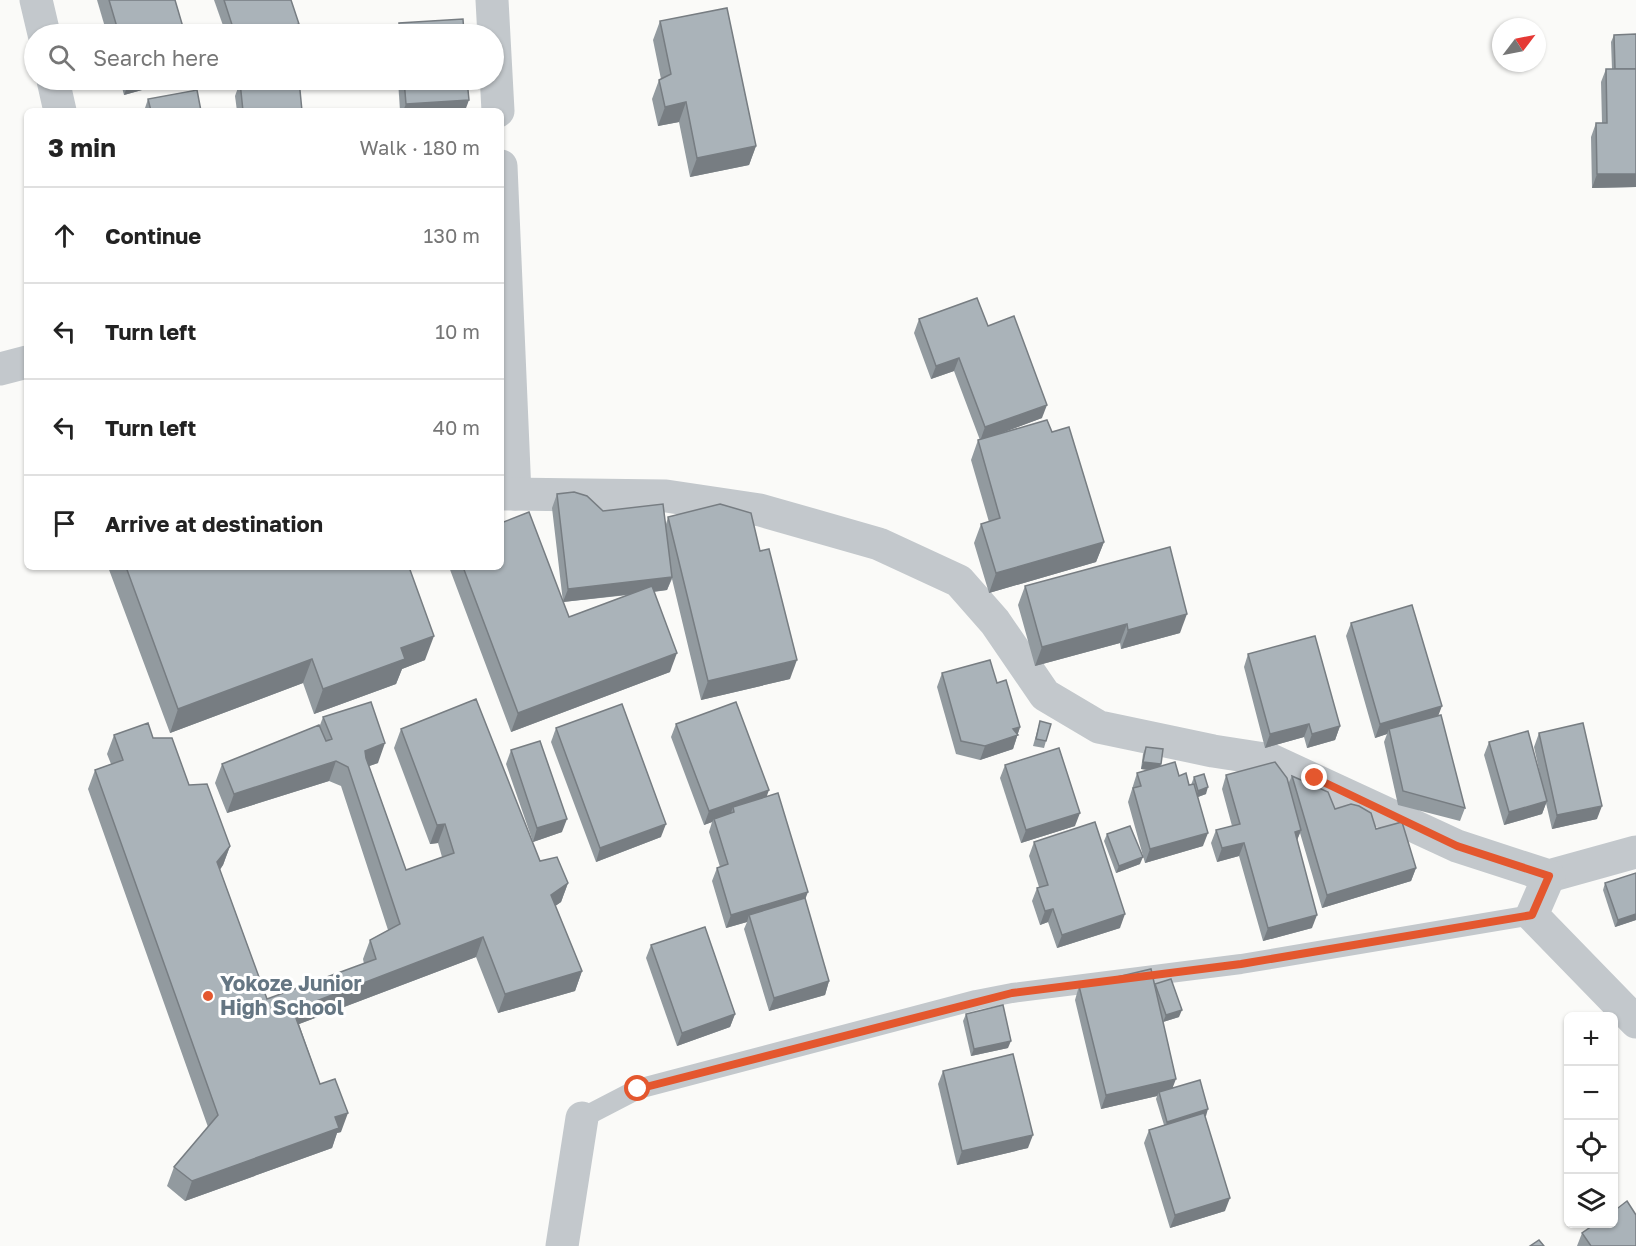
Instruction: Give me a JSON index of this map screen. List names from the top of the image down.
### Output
{
  "places": ["Yokoze Junior High School"],
  "north": "top right",
  "page": {
    "search": "Search here",
    "heading": ["3 min", "Walk · 180 m"],
    "list": [
      ["Continue", "130 m"],
      ["Turn left", "10 m"],
      ["Turn left", "40 m"],
      "Arrive at destination"
    ],
    "map_buttons": ["+", "−"]
  }
}
